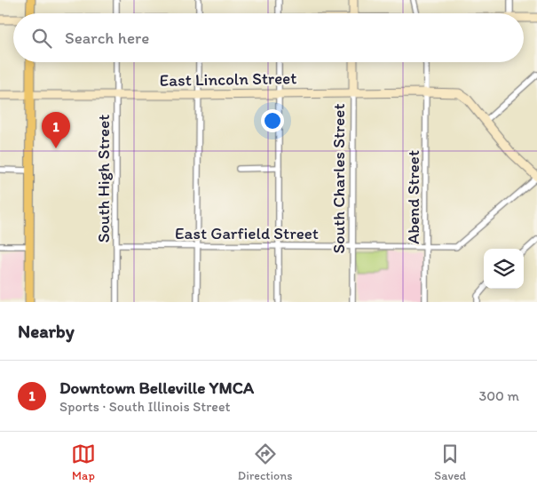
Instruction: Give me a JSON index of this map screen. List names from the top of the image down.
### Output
{
  "streets": {
    "street": [
      "East Lincoln Street",
      "South High Street",
      "South Charles Street",
      "Abend Street",
      "East Garfield Street"
    ]
  },
  "crossings": [
    ["East Lincoln Street", "South High Street"],
    ["East Lincoln Street", "South Charles Street"],
    ["East Lincoln Street", "Abend Street"],
    ["East Lincoln Street", "East Garfield Street"],
    ["South High Street", "East Garfield Street"],
    ["South Charles Street", "East Garfield Street"],
    ["Abend Street", "East Garfield Street"]
  ],
  "page": {
    "search": "Search here",
    "pins": "1",
    "heading": "Nearby",
    "list": [
      {
        "mark": "1",
        "name": "Downtown Belleville YMCA",
        "note": "Sports · South Illinois Street",
        "value": "300 m"
      }
    ],
    "nav": ["Map", "Directions", "Saved"]
  }
}
